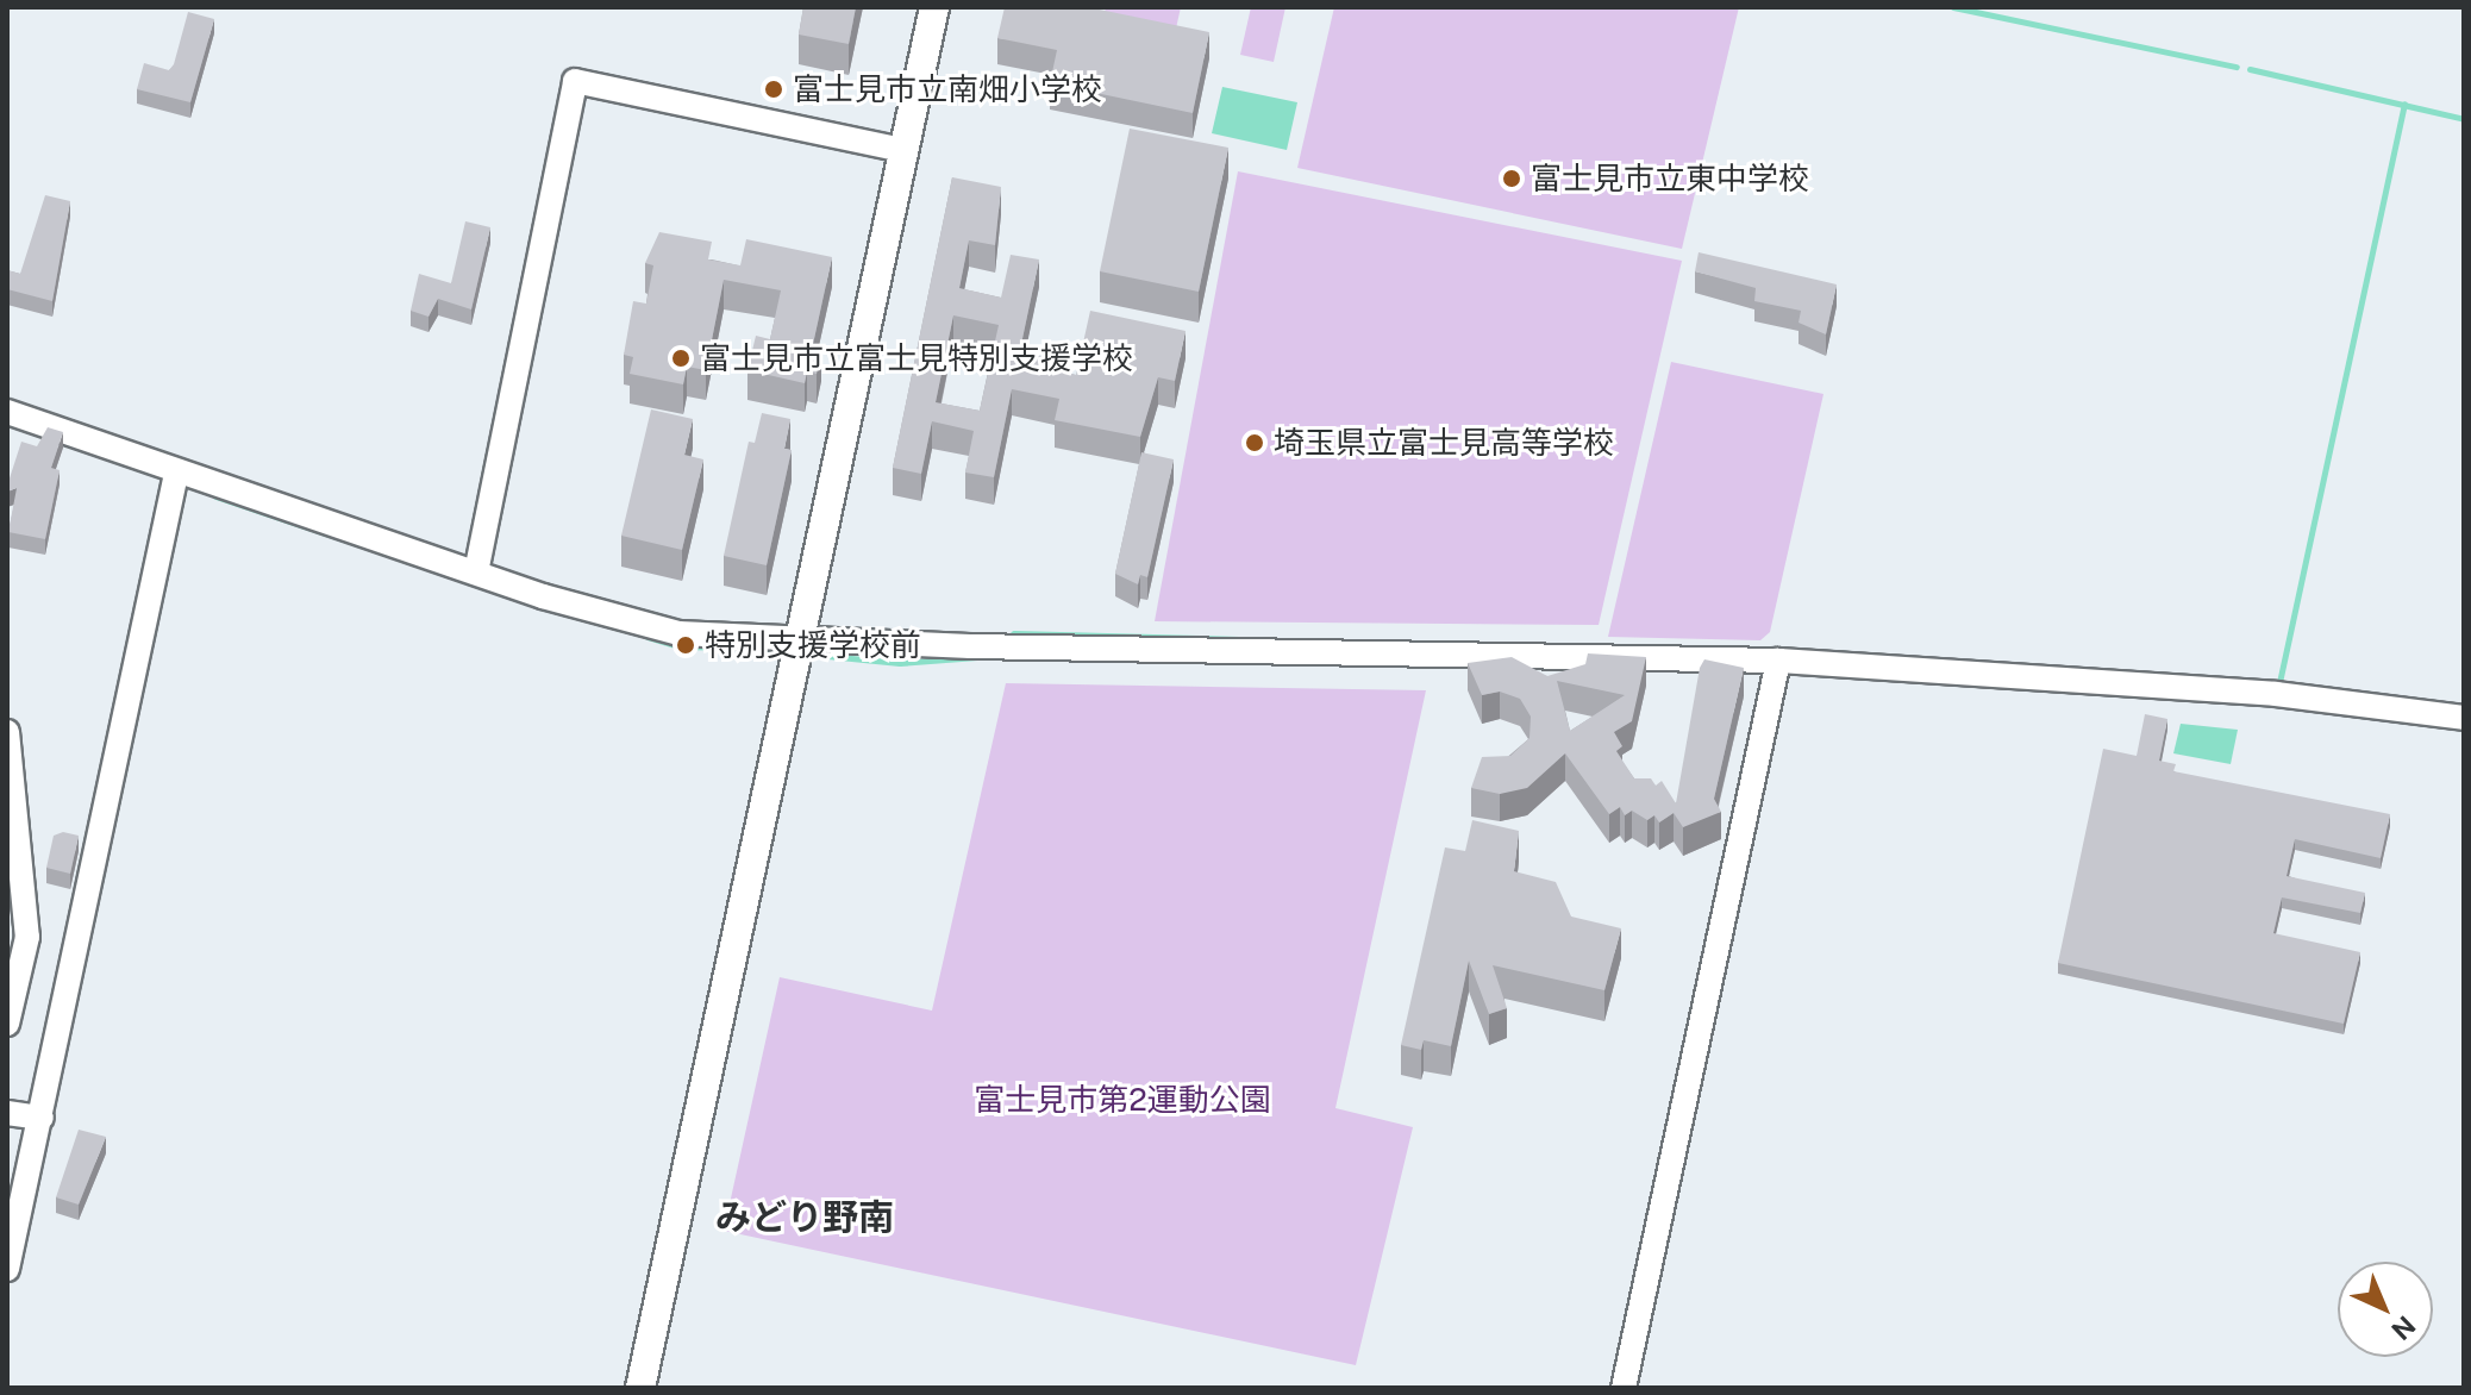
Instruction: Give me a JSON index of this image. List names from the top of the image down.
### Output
{
  "districts": ["みどり野南"],
  "parks": ["富士見市第2運動公園"],
  "places": [
    "富士見市立南畑小学校",
    "富士見市立東中学校",
    "富士見市立富士見特別支援学校",
    "埼玉県立富士見高等学校",
    "特別支援学校前"
  ],
  "north": "bottom right"
}
